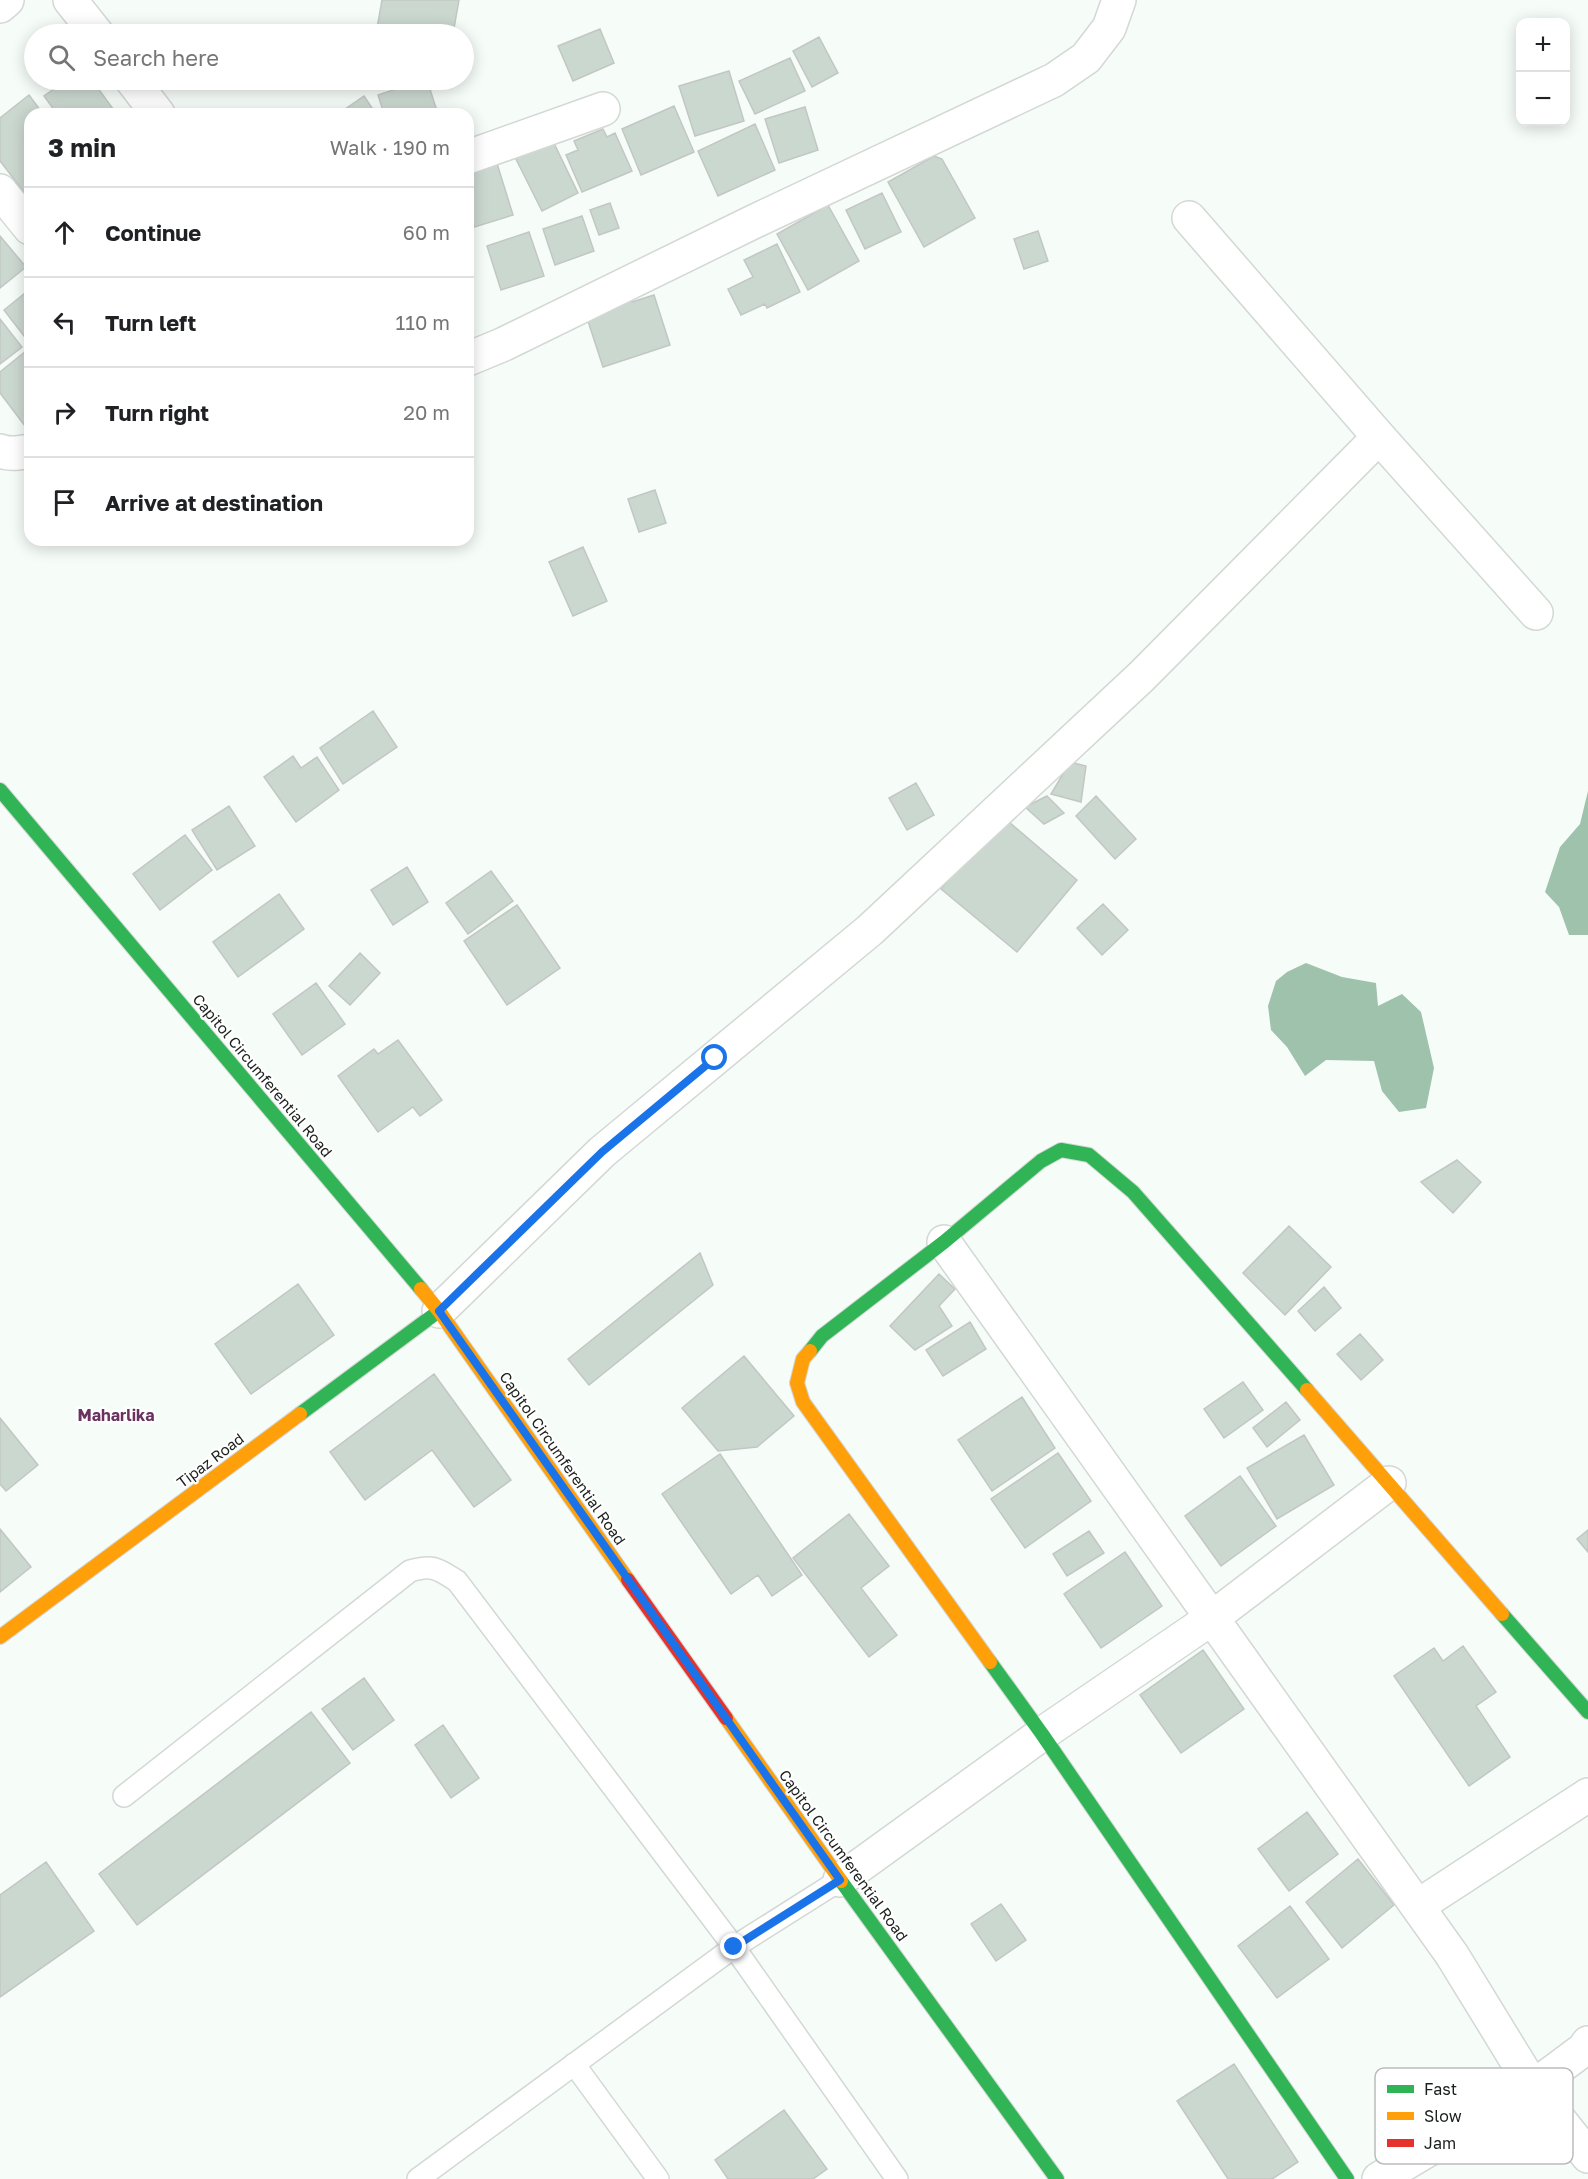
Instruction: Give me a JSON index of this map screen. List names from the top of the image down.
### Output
{
  "streets": {
    "street": ["Capitol Circumferential Road", "Tipaz Road"]
  },
  "crossings": [
    ["Capitol Circumferential Road", "Tipaz Road"]
  ],
  "districts": ["Maharlika"],
  "legend": ["Fast", "Slow", "Jam"],
  "page": {
    "map_buttons": ["+", "−"],
    "search": "Search here",
    "heading": ["3 min", "Walk · 190 m"],
    "list": [
      ["Continue", "60 m"],
      ["Turn left", "110 m"],
      ["Turn right", "20 m"],
      "Arrive at destination"
    ]
  }
}
